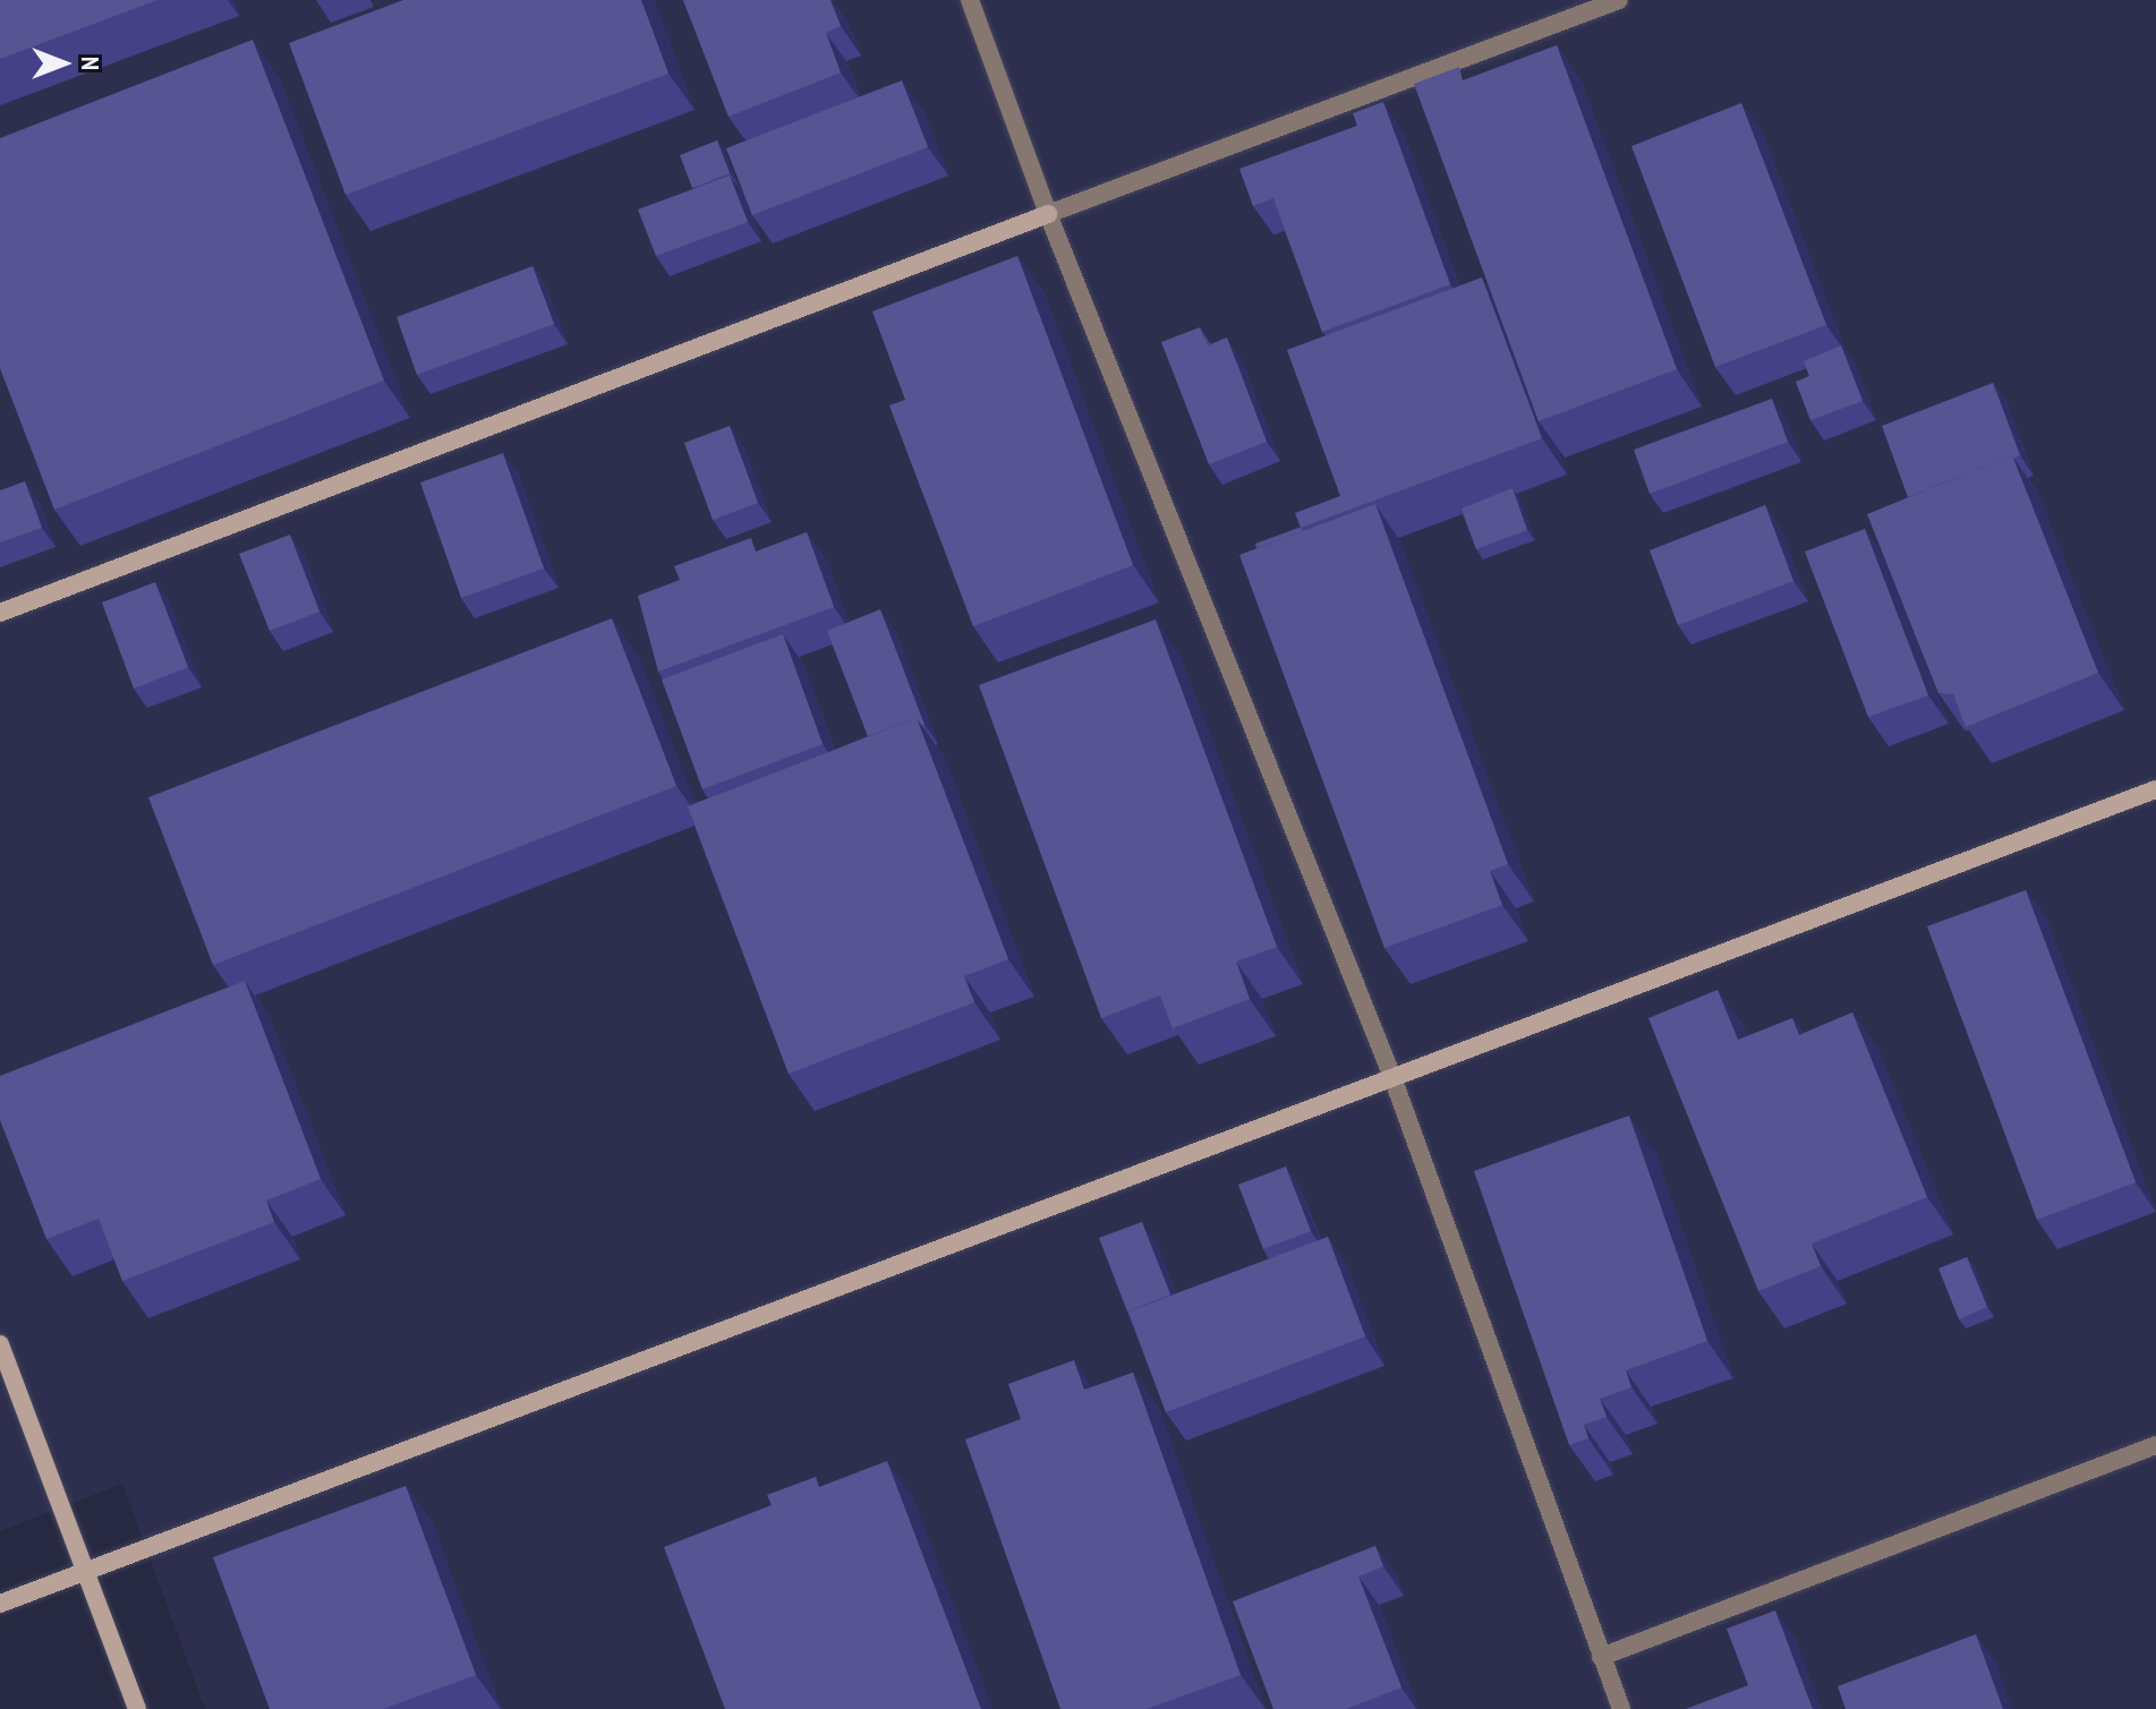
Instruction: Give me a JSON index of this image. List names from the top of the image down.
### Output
{
  "north": "right"
}
